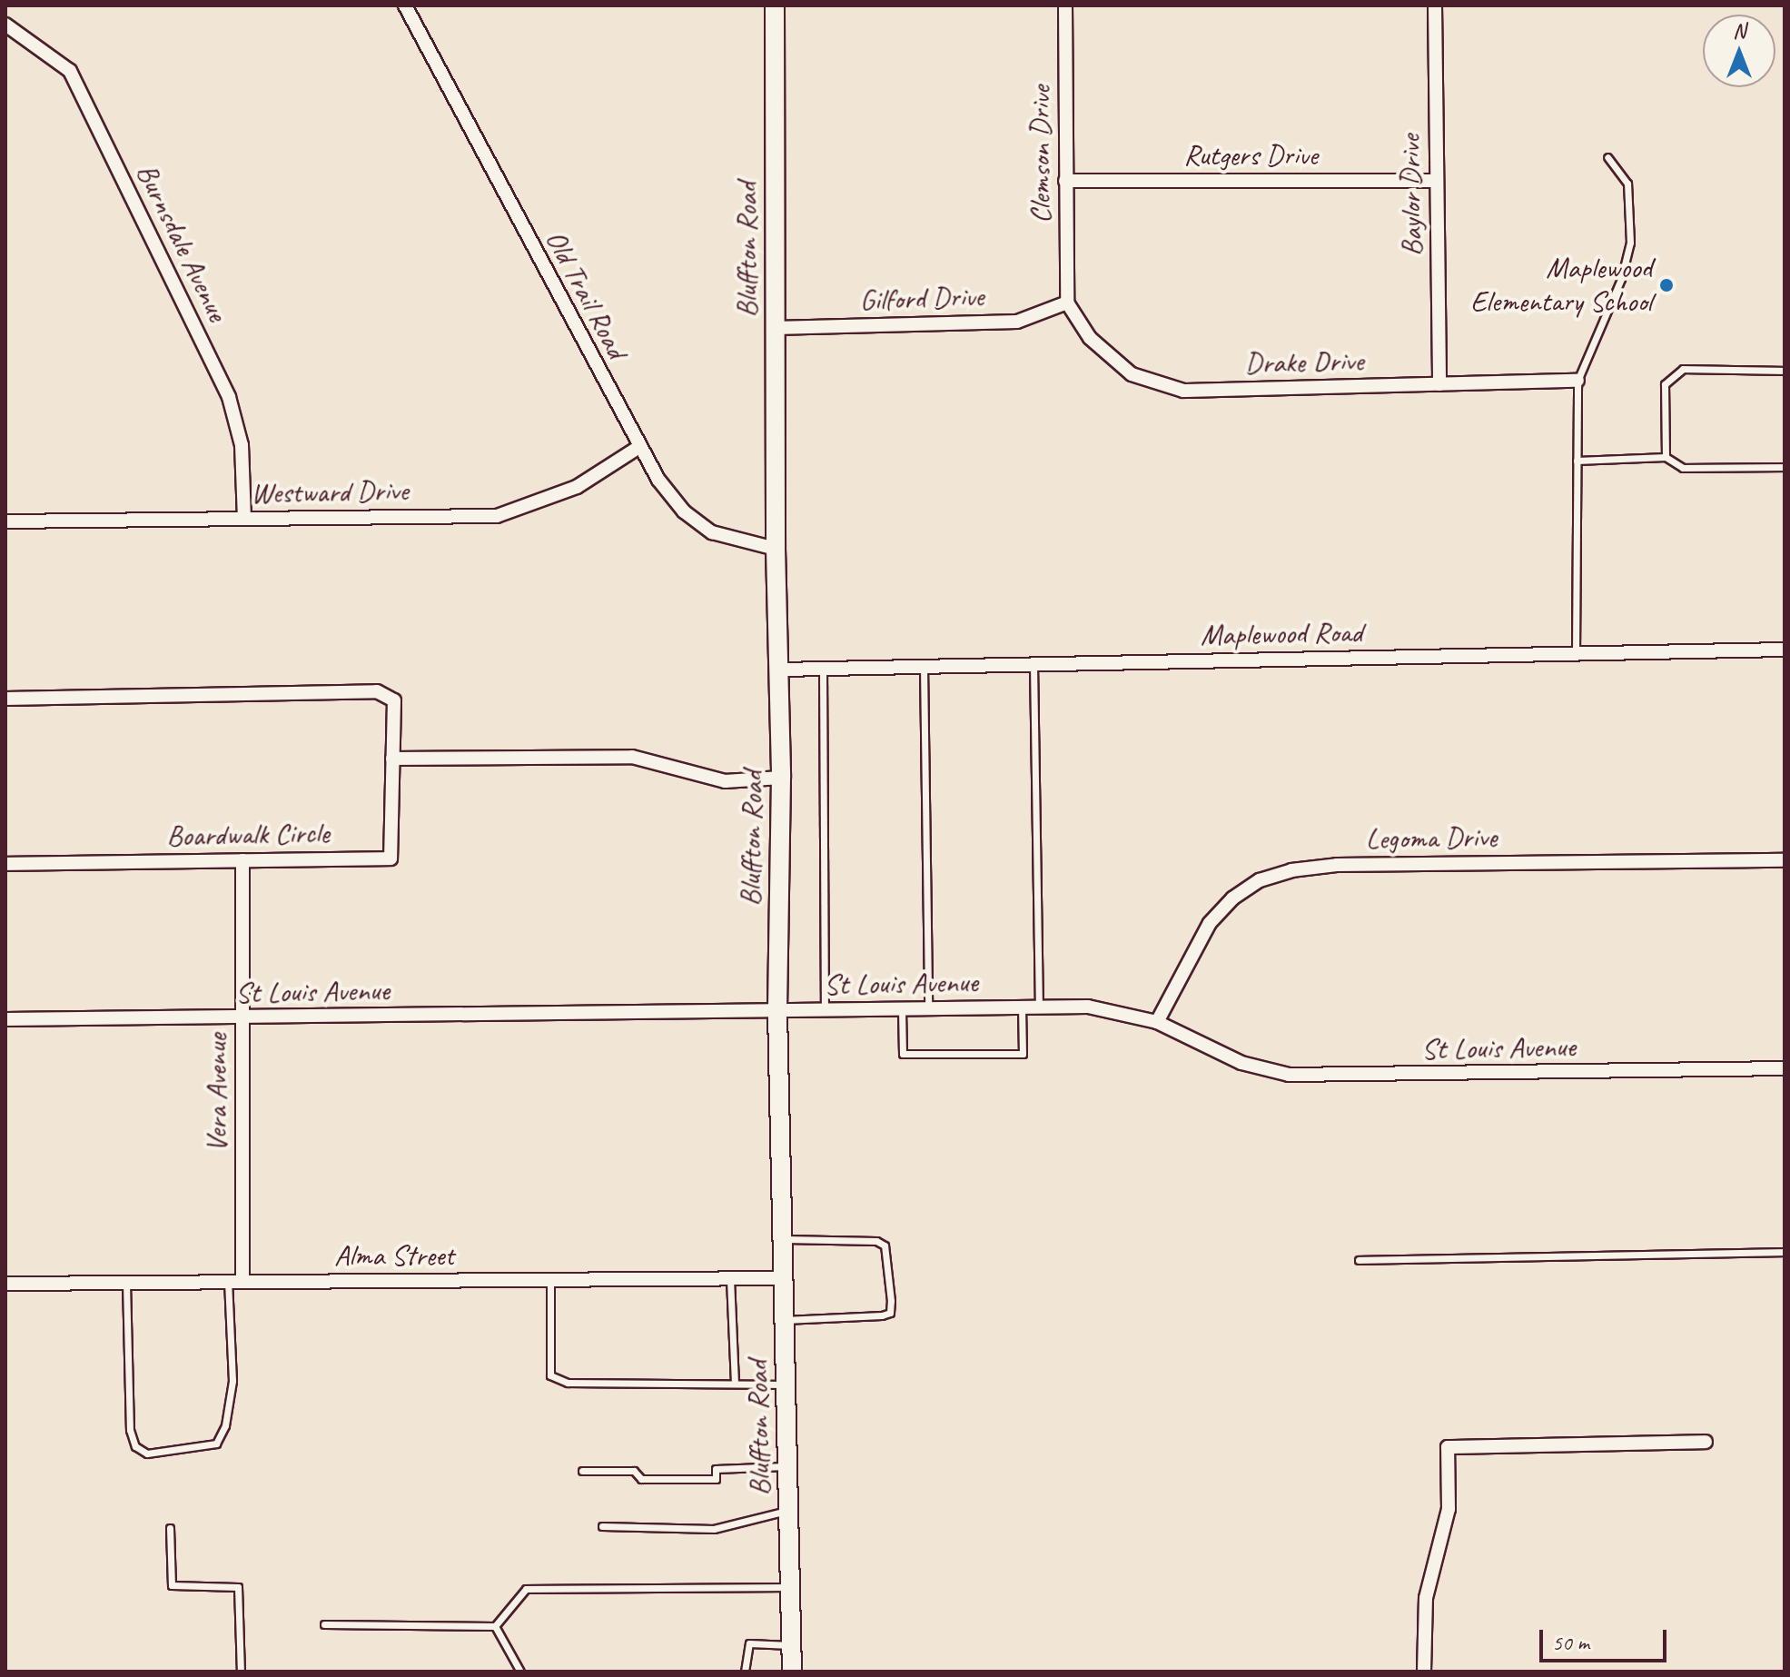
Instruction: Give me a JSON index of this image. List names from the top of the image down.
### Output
{
  "streets": {
    "main road": ["Bluffton Road"],
    "street": [
      "Clemson Drive",
      "Rutgers Drive",
      "Baylor Drive",
      "Burnsdale Avenue",
      "Old Trail Road",
      "Gilford Drive",
      "Drake Drive",
      "Westward Drive",
      "Maplewood Road",
      "Boardwalk Circle",
      "Legoma Drive",
      "St Louis Avenue",
      "Vera Avenue",
      "Alma Street"
    ]
  },
  "crossings": [
    ["Clemson Drive", "Rutgers Drive"],
    ["Clemson Drive", "Gilford Drive"],
    ["Clemson Drive", "Drake Drive"],
    ["Rutgers Drive", "Baylor Drive"],
    ["Baylor Drive", "Drake Drive"],
    ["Burnsdale Avenue", "Westward Drive"],
    ["Bluffton Road", "Old Trail Road"],
    ["Bluffton Road", "Gilford Drive"],
    ["Bluffton Road", "Maplewood Road"],
    ["Bluffton Road", "St Louis Avenue"],
    ["Bluffton Road", "Alma Street"],
    ["Old Trail Road", "Westward Drive"],
    ["Gilford Drive", "Drake Drive"],
    ["Boardwalk Circle", "Vera Avenue"],
    ["Legoma Drive", "St Louis Avenue"],
    ["St Louis Avenue", "Vera Avenue"],
    ["Vera Avenue", "Alma Street"]
  ],
  "places": ["Maplewood Elementary School"],
  "scale_bar": "50 m",
  "north": "top"
}
